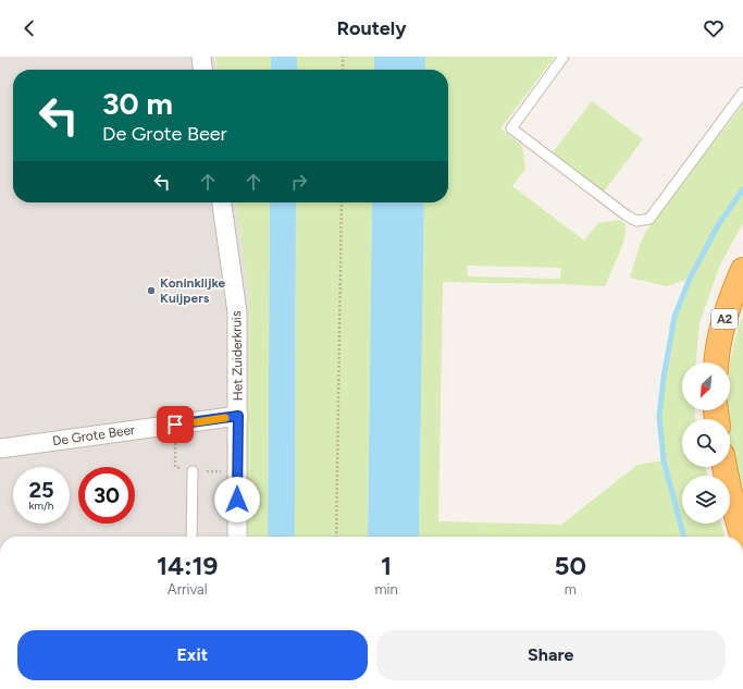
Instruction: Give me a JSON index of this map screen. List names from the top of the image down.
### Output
{
  "streets": {
    "highway": ["A2"],
    "street": ["Het Zuiderkruis", "De Grote Beer"]
  },
  "crossings": [
    ["Het Zuiderkruis", "De Grote Beer"]
  ],
  "places": ["Koninklijke Kuijpers"],
  "north": "bottom left",
  "page": {
    "header": "Routely",
    "turn": ["30 m", "De Grote Beer"],
    "speed": "25 km/h",
    "limit": "30",
    "eta": [
      "14:19",
      "Arrival",
      "1",
      "min",
      "50",
      "m"
    ],
    "buttons": ["Exit", "Share"]
  }
}
